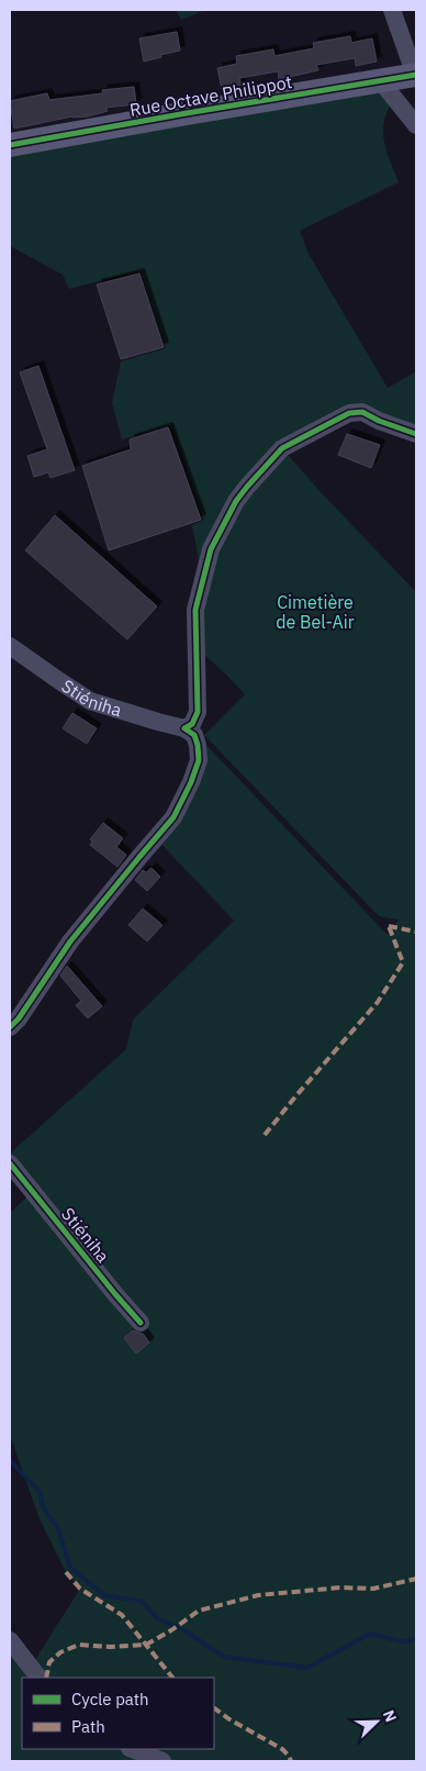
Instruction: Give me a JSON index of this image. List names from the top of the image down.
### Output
{
  "streets": {
    "street": ["Rue Octave Philippot", "Stiéniha"]
  },
  "parks": ["Cimetière de Bel-Air"],
  "legend": ["Cycle path", "Path"],
  "north": "top right"
}
